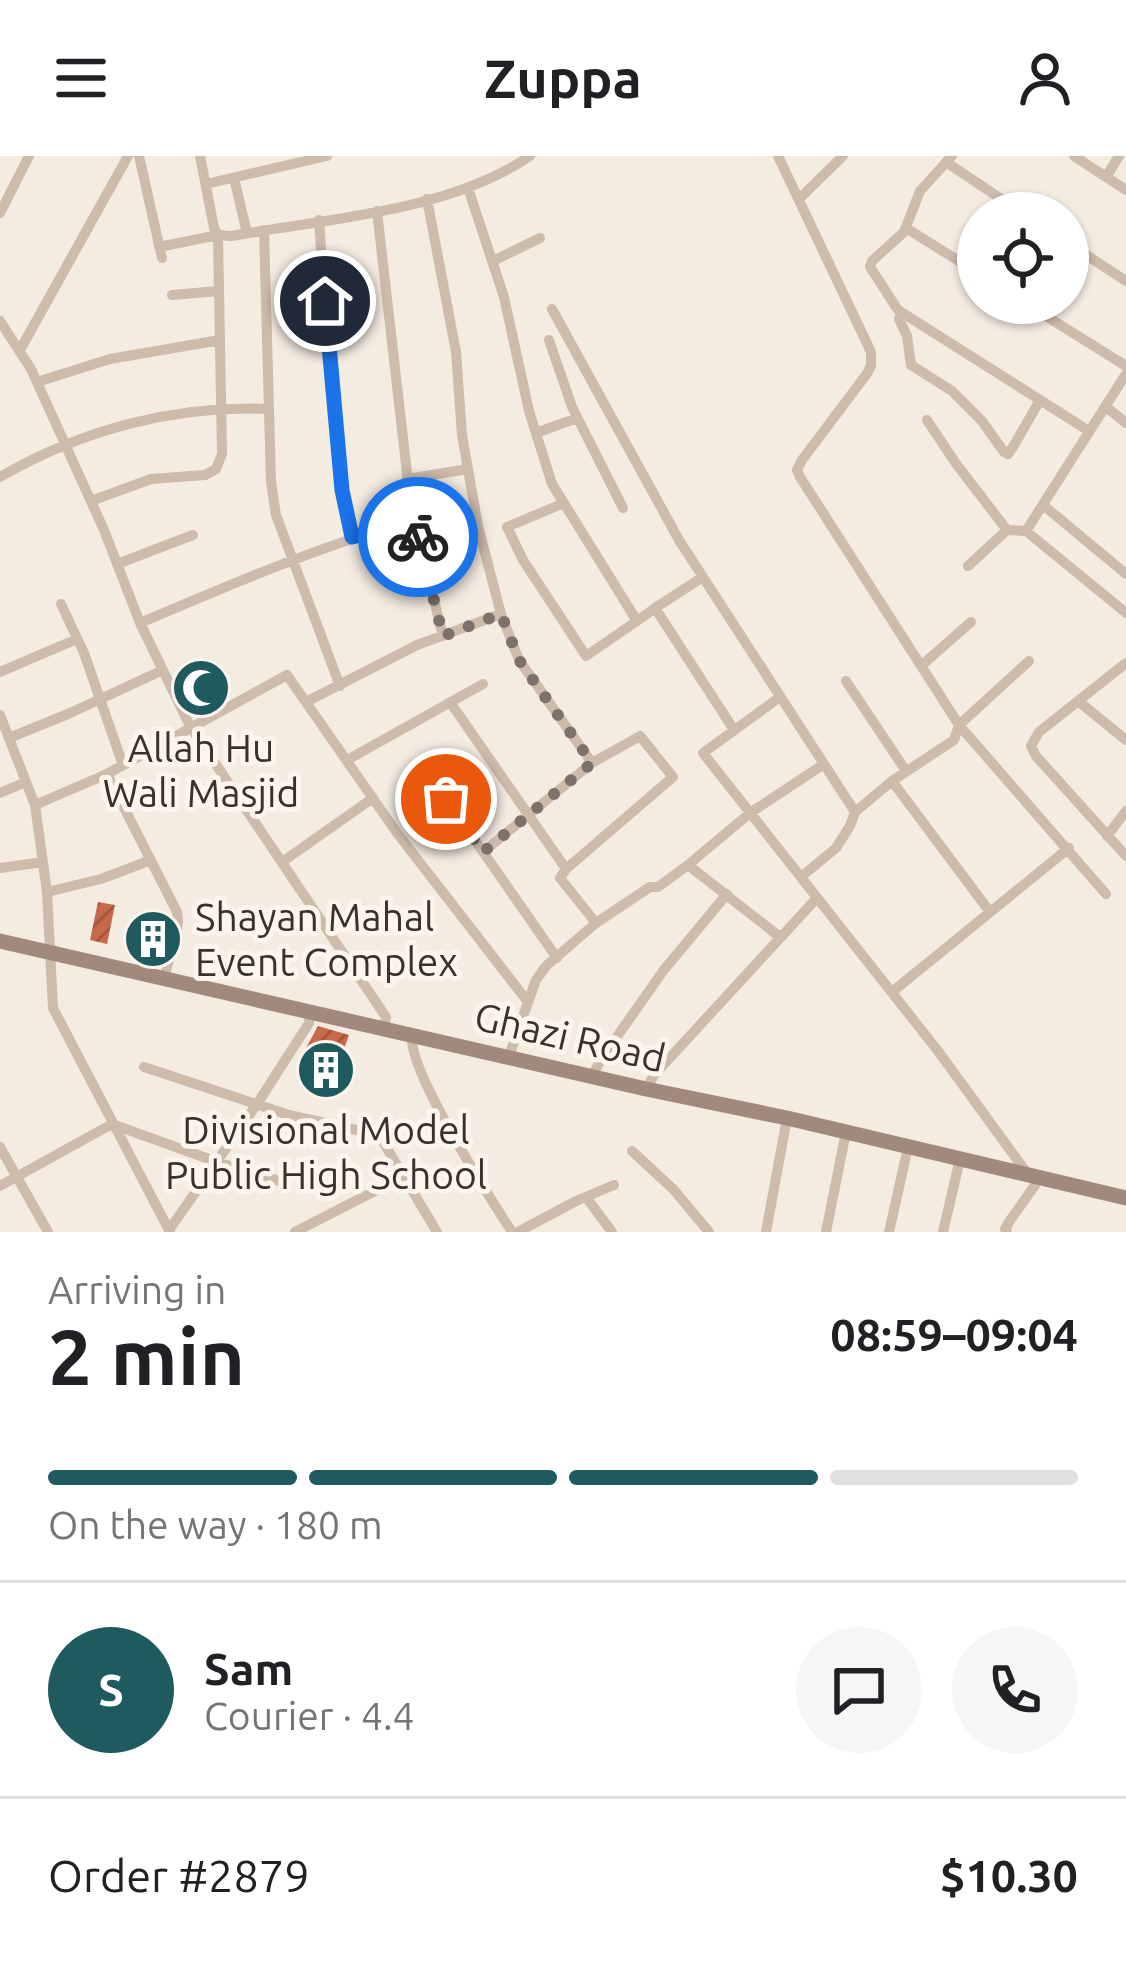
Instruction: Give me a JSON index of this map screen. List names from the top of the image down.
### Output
{
  "streets": {
    "main road": ["Ghazi Road"]
  },
  "places": {
    "mosque": ["Allah Hu Wali Masjid"],
    "building": ["Shayan Mahal Event Complex", "Divisional Model Public High School"]
  },
  "page": {
    "header": "Zuppa",
    "heading": ["2 min", "Arriving in", "08:59–09:04"],
    "panel": [
      "Sam",
      "Courier · 4.4",
      "Order #2879",
      "$10.30"
    ],
    "bar": "On the way · 180 m",
    "round": "S"
  }
}
